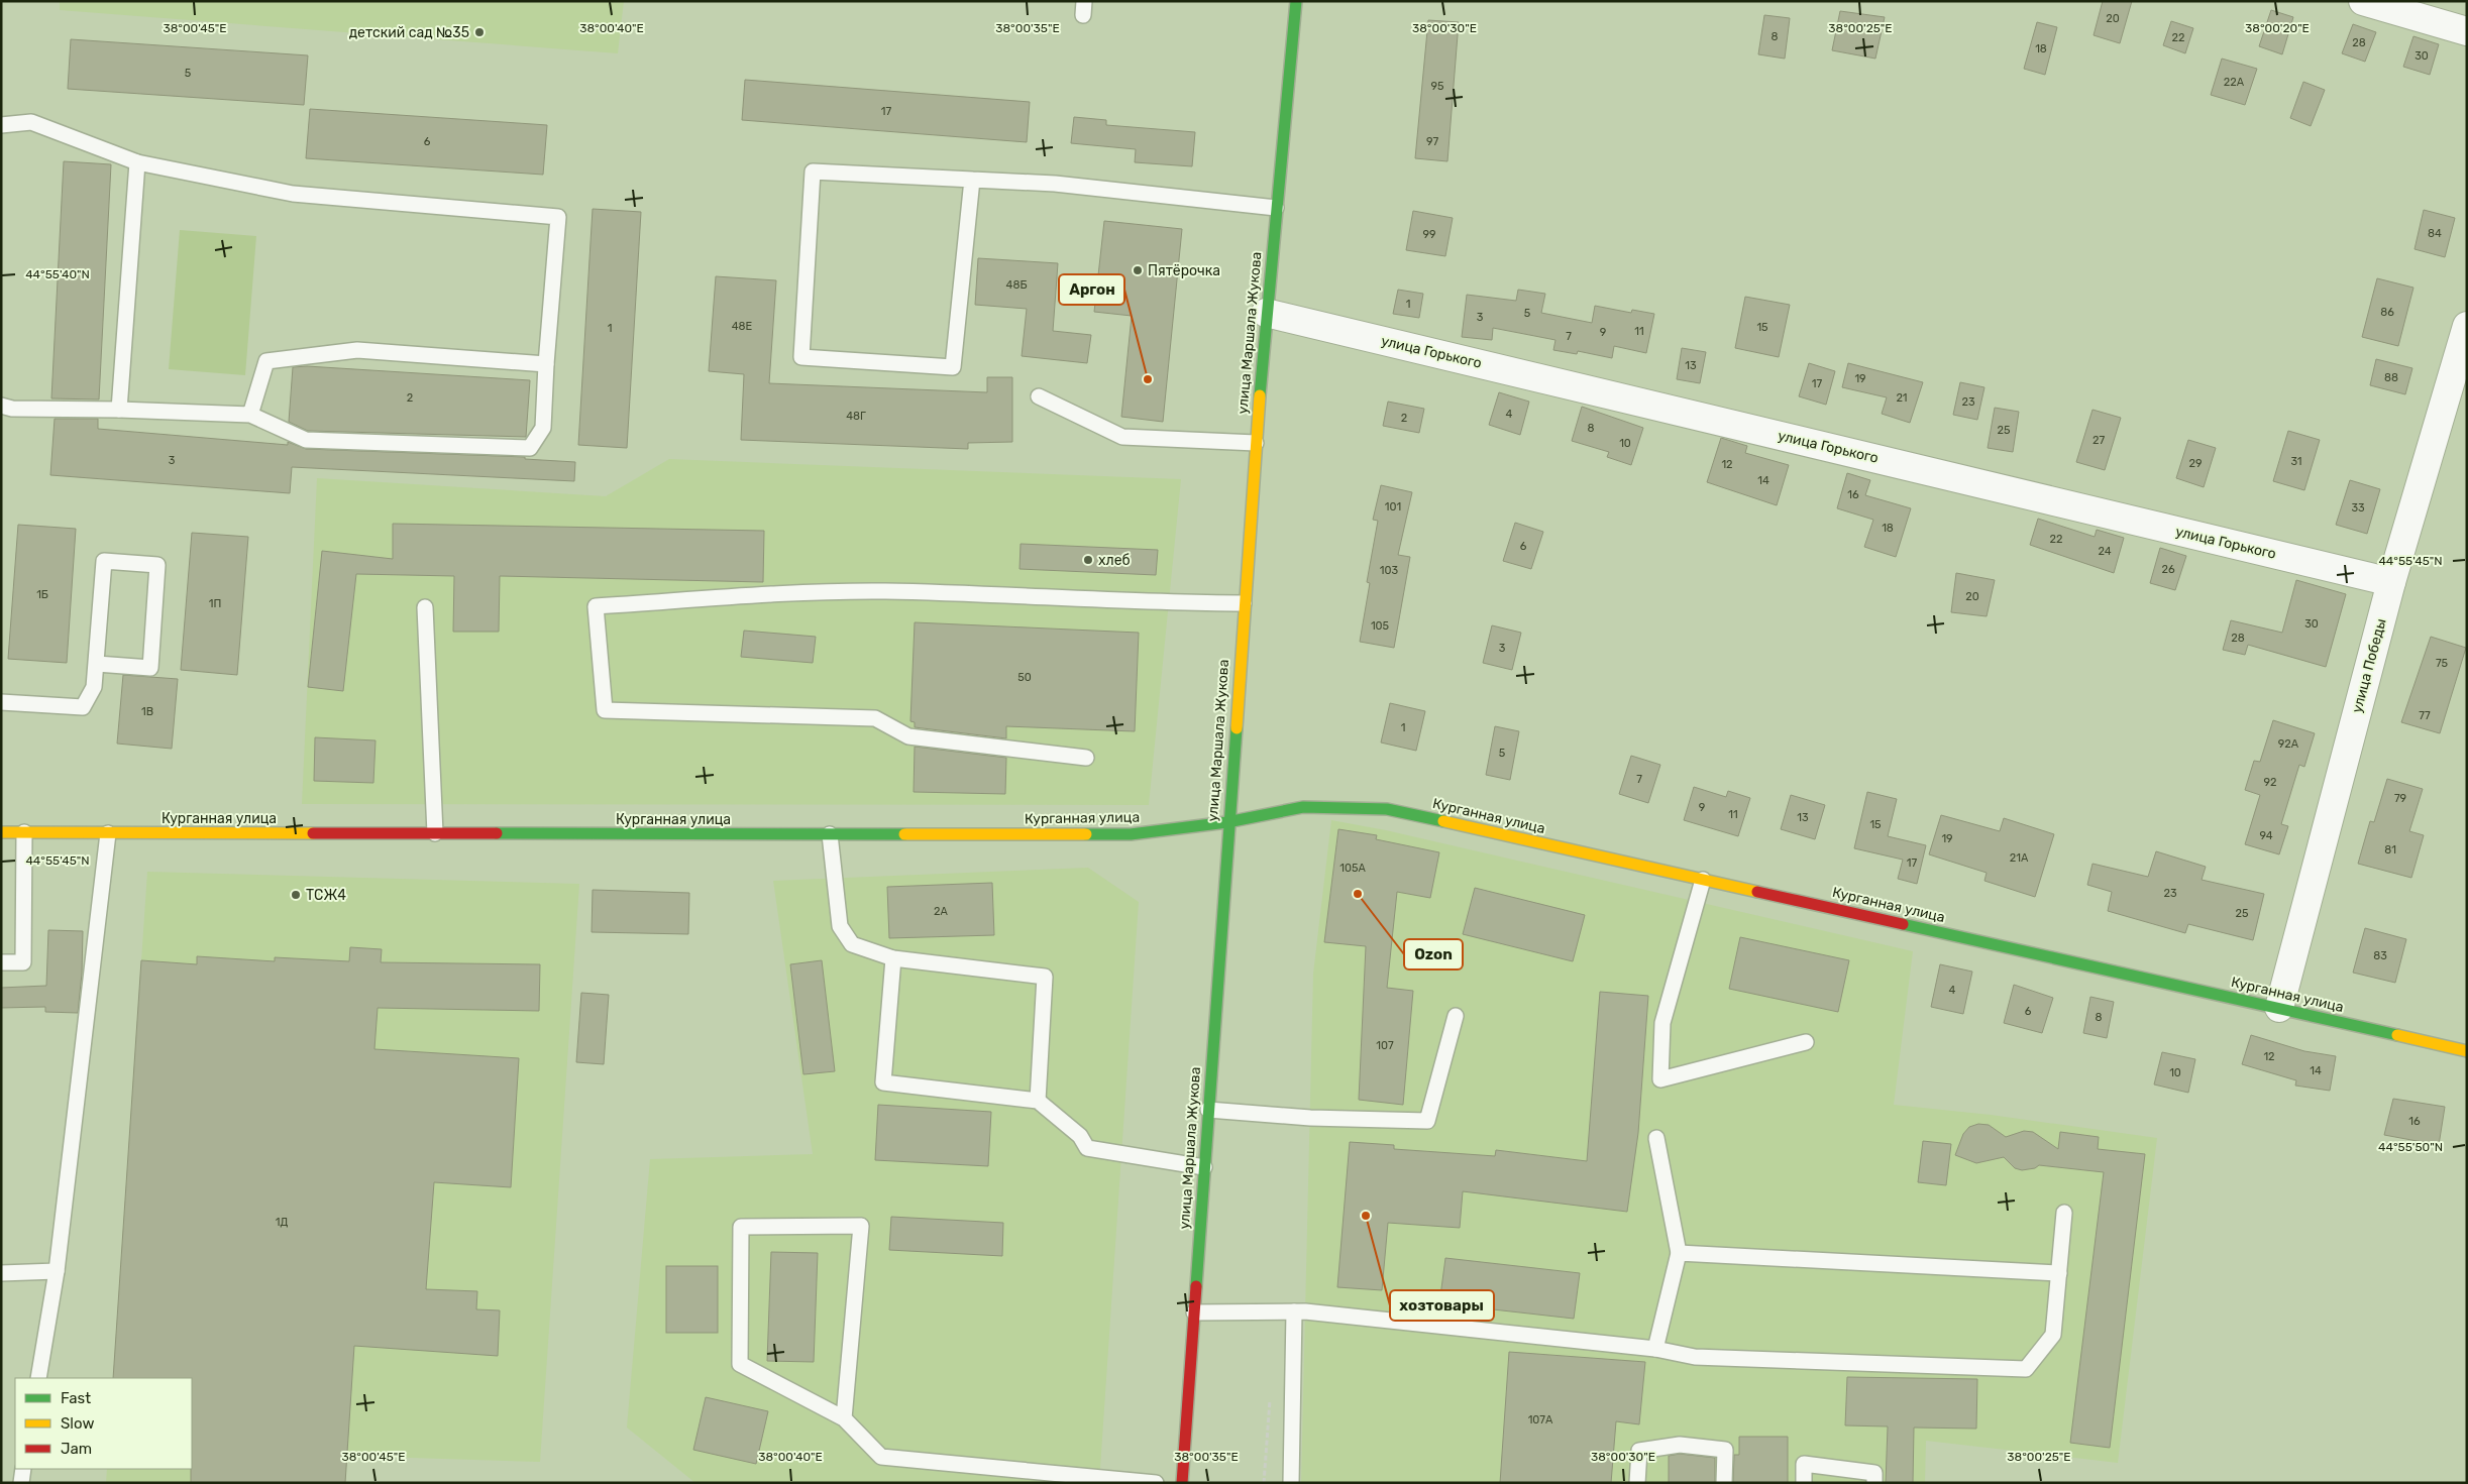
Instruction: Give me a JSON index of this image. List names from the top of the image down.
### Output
{
  "streets": {
    "street": [
      "улица Маршала Жукова",
      "улица Горького",
      "улица Победы",
      "Курганная улица"
    ]
  },
  "crossings": [
    ["улица Маршала Жукова", "улица Горького"],
    ["улица Маршала Жукова", "Курганная улица"],
    ["улица Горького", "улица Победы"],
    ["улица Победы", "Курганная улица"]
  ],
  "places": [
    "детский сад №35",
    "Пятёрочка",
    "Аргон",
    "хлеб",
    "Ozon",
    "ТСЖ4",
    "хозтовары"
  ],
  "house_numbers": [
    "20",
    "8",
    "22",
    "28",
    "18",
    "30",
    "5",
    "22А",
    "95",
    "17",
    "6",
    "97",
    "84",
    "99",
    "48Б",
    "1",
    "86",
    "5",
    "3",
    "48Е",
    "15",
    "1",
    "11",
    "9",
    "7",
    "13",
    "88",
    "19",
    "17",
    "2",
    "21",
    "23",
    "4",
    "48Г",
    "2",
    "8",
    "25",
    "27",
    "10",
    "3",
    "31",
    "29",
    "12",
    "14",
    "16",
    "101",
    "33",
    "18",
    "22",
    "6",
    "24",
    "26",
    "103",
    "1Б",
    "20",
    "1П",
    "30",
    "105",
    "28",
    "3",
    "75",
    "50",
    "1В",
    "77",
    "1",
    "92А",
    "5",
    "7",
    "92",
    "79",
    "9",
    "11",
    "13",
    "15",
    "94",
    "19",
    "81",
    "21А",
    "17",
    "105А",
    "23",
    "2А",
    "25",
    "83",
    "4",
    "6",
    "8",
    "107",
    "12",
    "14",
    "10",
    "16",
    "1Д",
    "107А"
  ],
  "legend": ["Fast", "Slow", "Jam"],
  "coordinates": [
    "38°00'45\"E",
    "38°00'40\"E",
    "38°00'35\"E",
    "38°00'30\"E",
    "38°00'25\"E",
    "38°00'20\"E",
    "44°55'40\"N",
    "44°55'45\"N",
    "44°55'50\"N"
  ]
}
